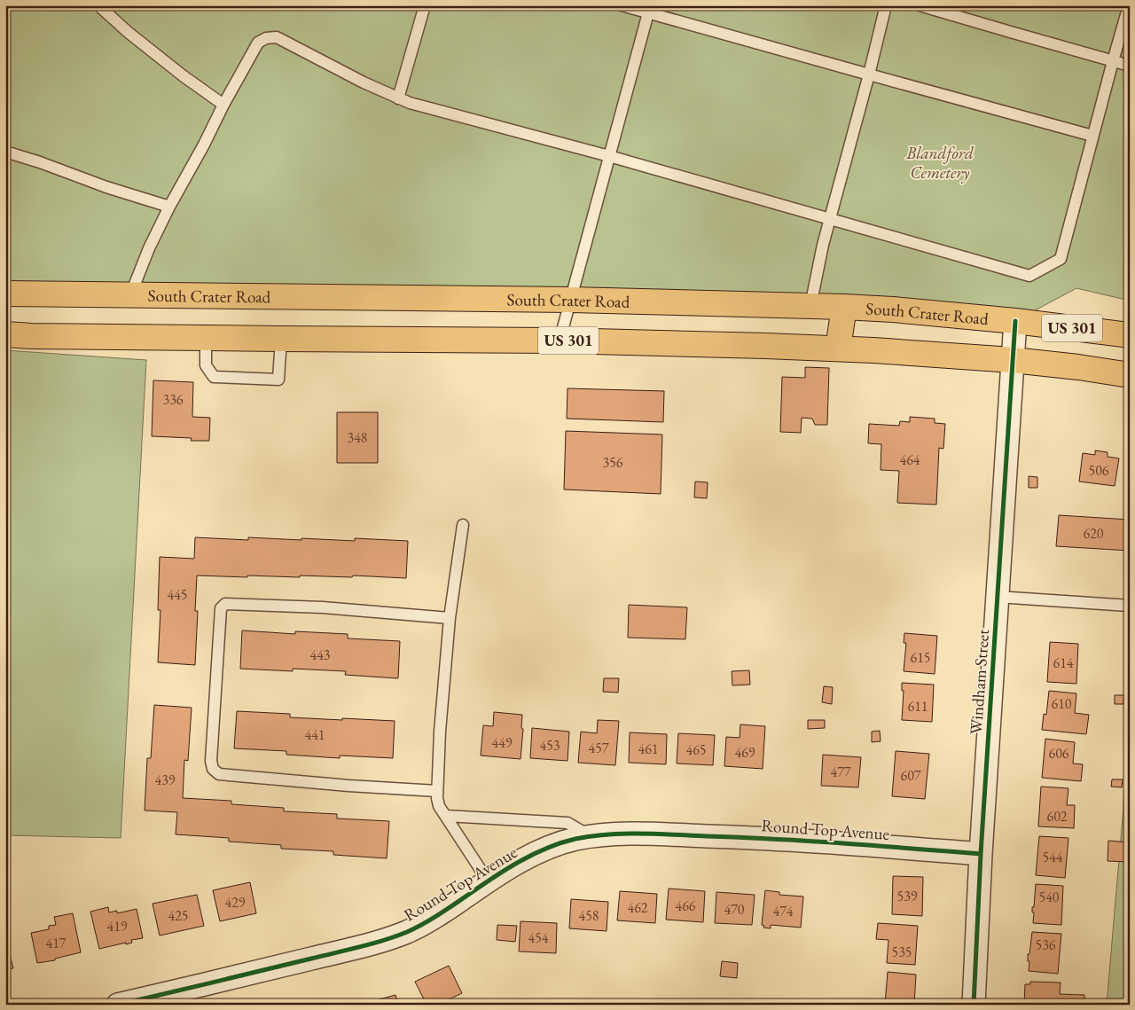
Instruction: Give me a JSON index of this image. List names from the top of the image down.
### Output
{
  "streets": {
    "main road": ["South Crater Road", "US 301"],
    "street": ["Windham Street", "Round Top Avenue"]
  },
  "crossings": [
    ["South Crater Road", "Windham Street"],
    ["US 301", "Windham Street"],
    ["Windham Street", "Round Top Avenue"]
  ],
  "parks": ["Blandford Cemetery"],
  "house_numbers": [
    "336",
    "348",
    "464",
    "356",
    "506",
    "620",
    "445",
    "443",
    "615",
    "614",
    "610",
    "611",
    "441",
    "449",
    "453",
    "457",
    "461",
    "465",
    "469",
    "606",
    "477",
    "607",
    "439",
    "602",
    "544",
    "539",
    "540",
    "429",
    "466",
    "462",
    "470",
    "474",
    "425",
    "458",
    "419",
    "454",
    "417",
    "536",
    "535"
  ]
}
